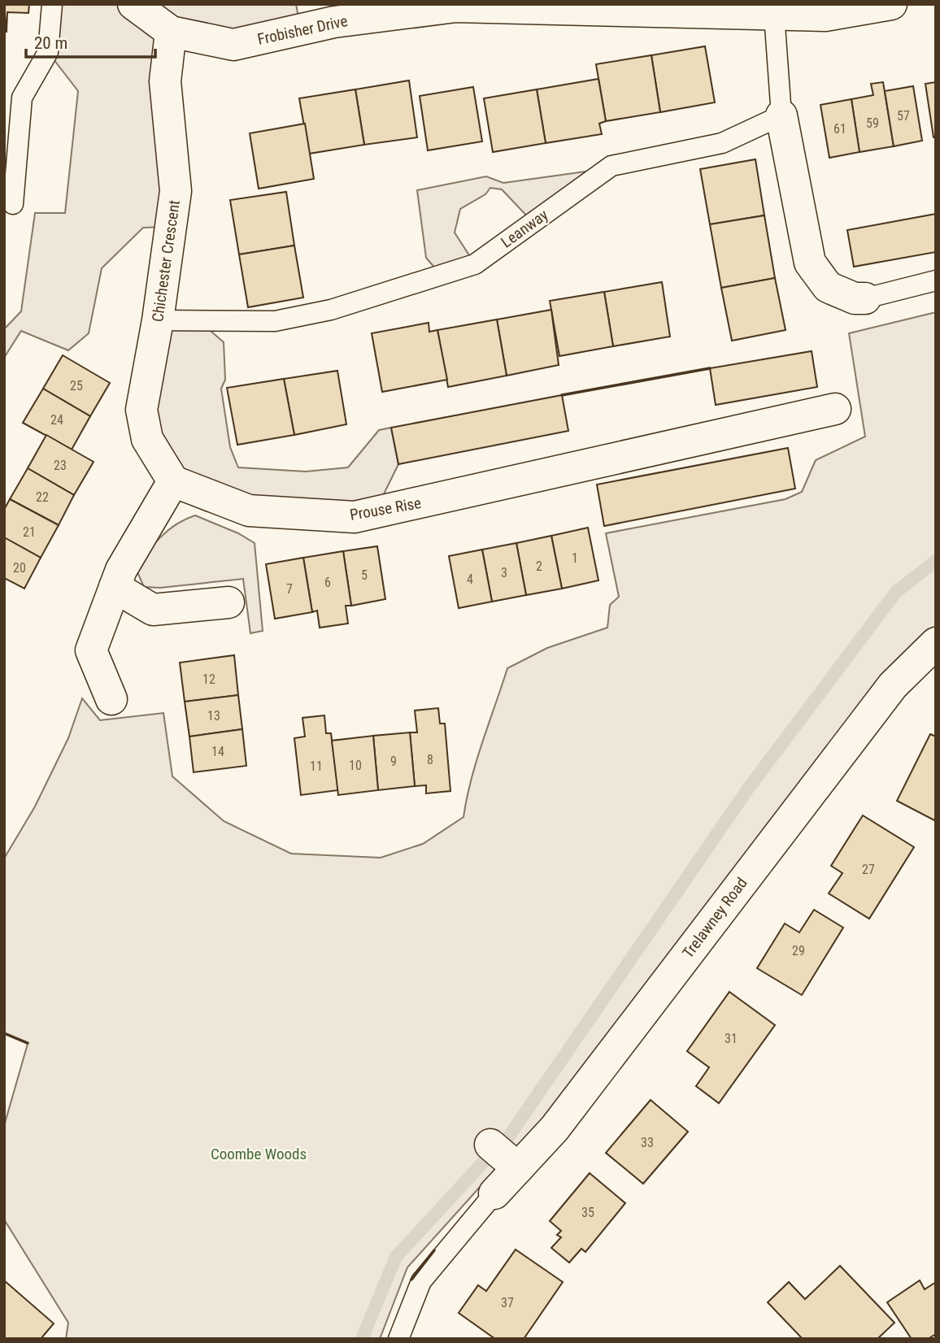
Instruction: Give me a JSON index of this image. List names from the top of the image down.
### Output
{
  "streets": {
    "street": [
      "Frobisher Drive",
      "Chichester Crescent",
      "Prouse Rise",
      "Trelawney Road"
    ],
    "lane": ["Leanway"]
  },
  "crossings": [
    ["Frobisher Drive", "Chichester Crescent"],
    ["Leanway", "Chichester Crescent"],
    ["Chichester Crescent", "Prouse Rise"]
  ],
  "parks": ["Coombe Woods"],
  "house_numbers": [
    "57",
    "59",
    "61",
    "25",
    "24",
    "23",
    "22",
    "21",
    "1",
    "2",
    "20",
    "3",
    "5",
    "4",
    "6",
    "7",
    "12",
    "13",
    "14",
    "8",
    "9",
    "10",
    "11",
    "27",
    "29",
    "31",
    "33",
    "35",
    "37"
  ],
  "scale_bar": "20 m"
}
